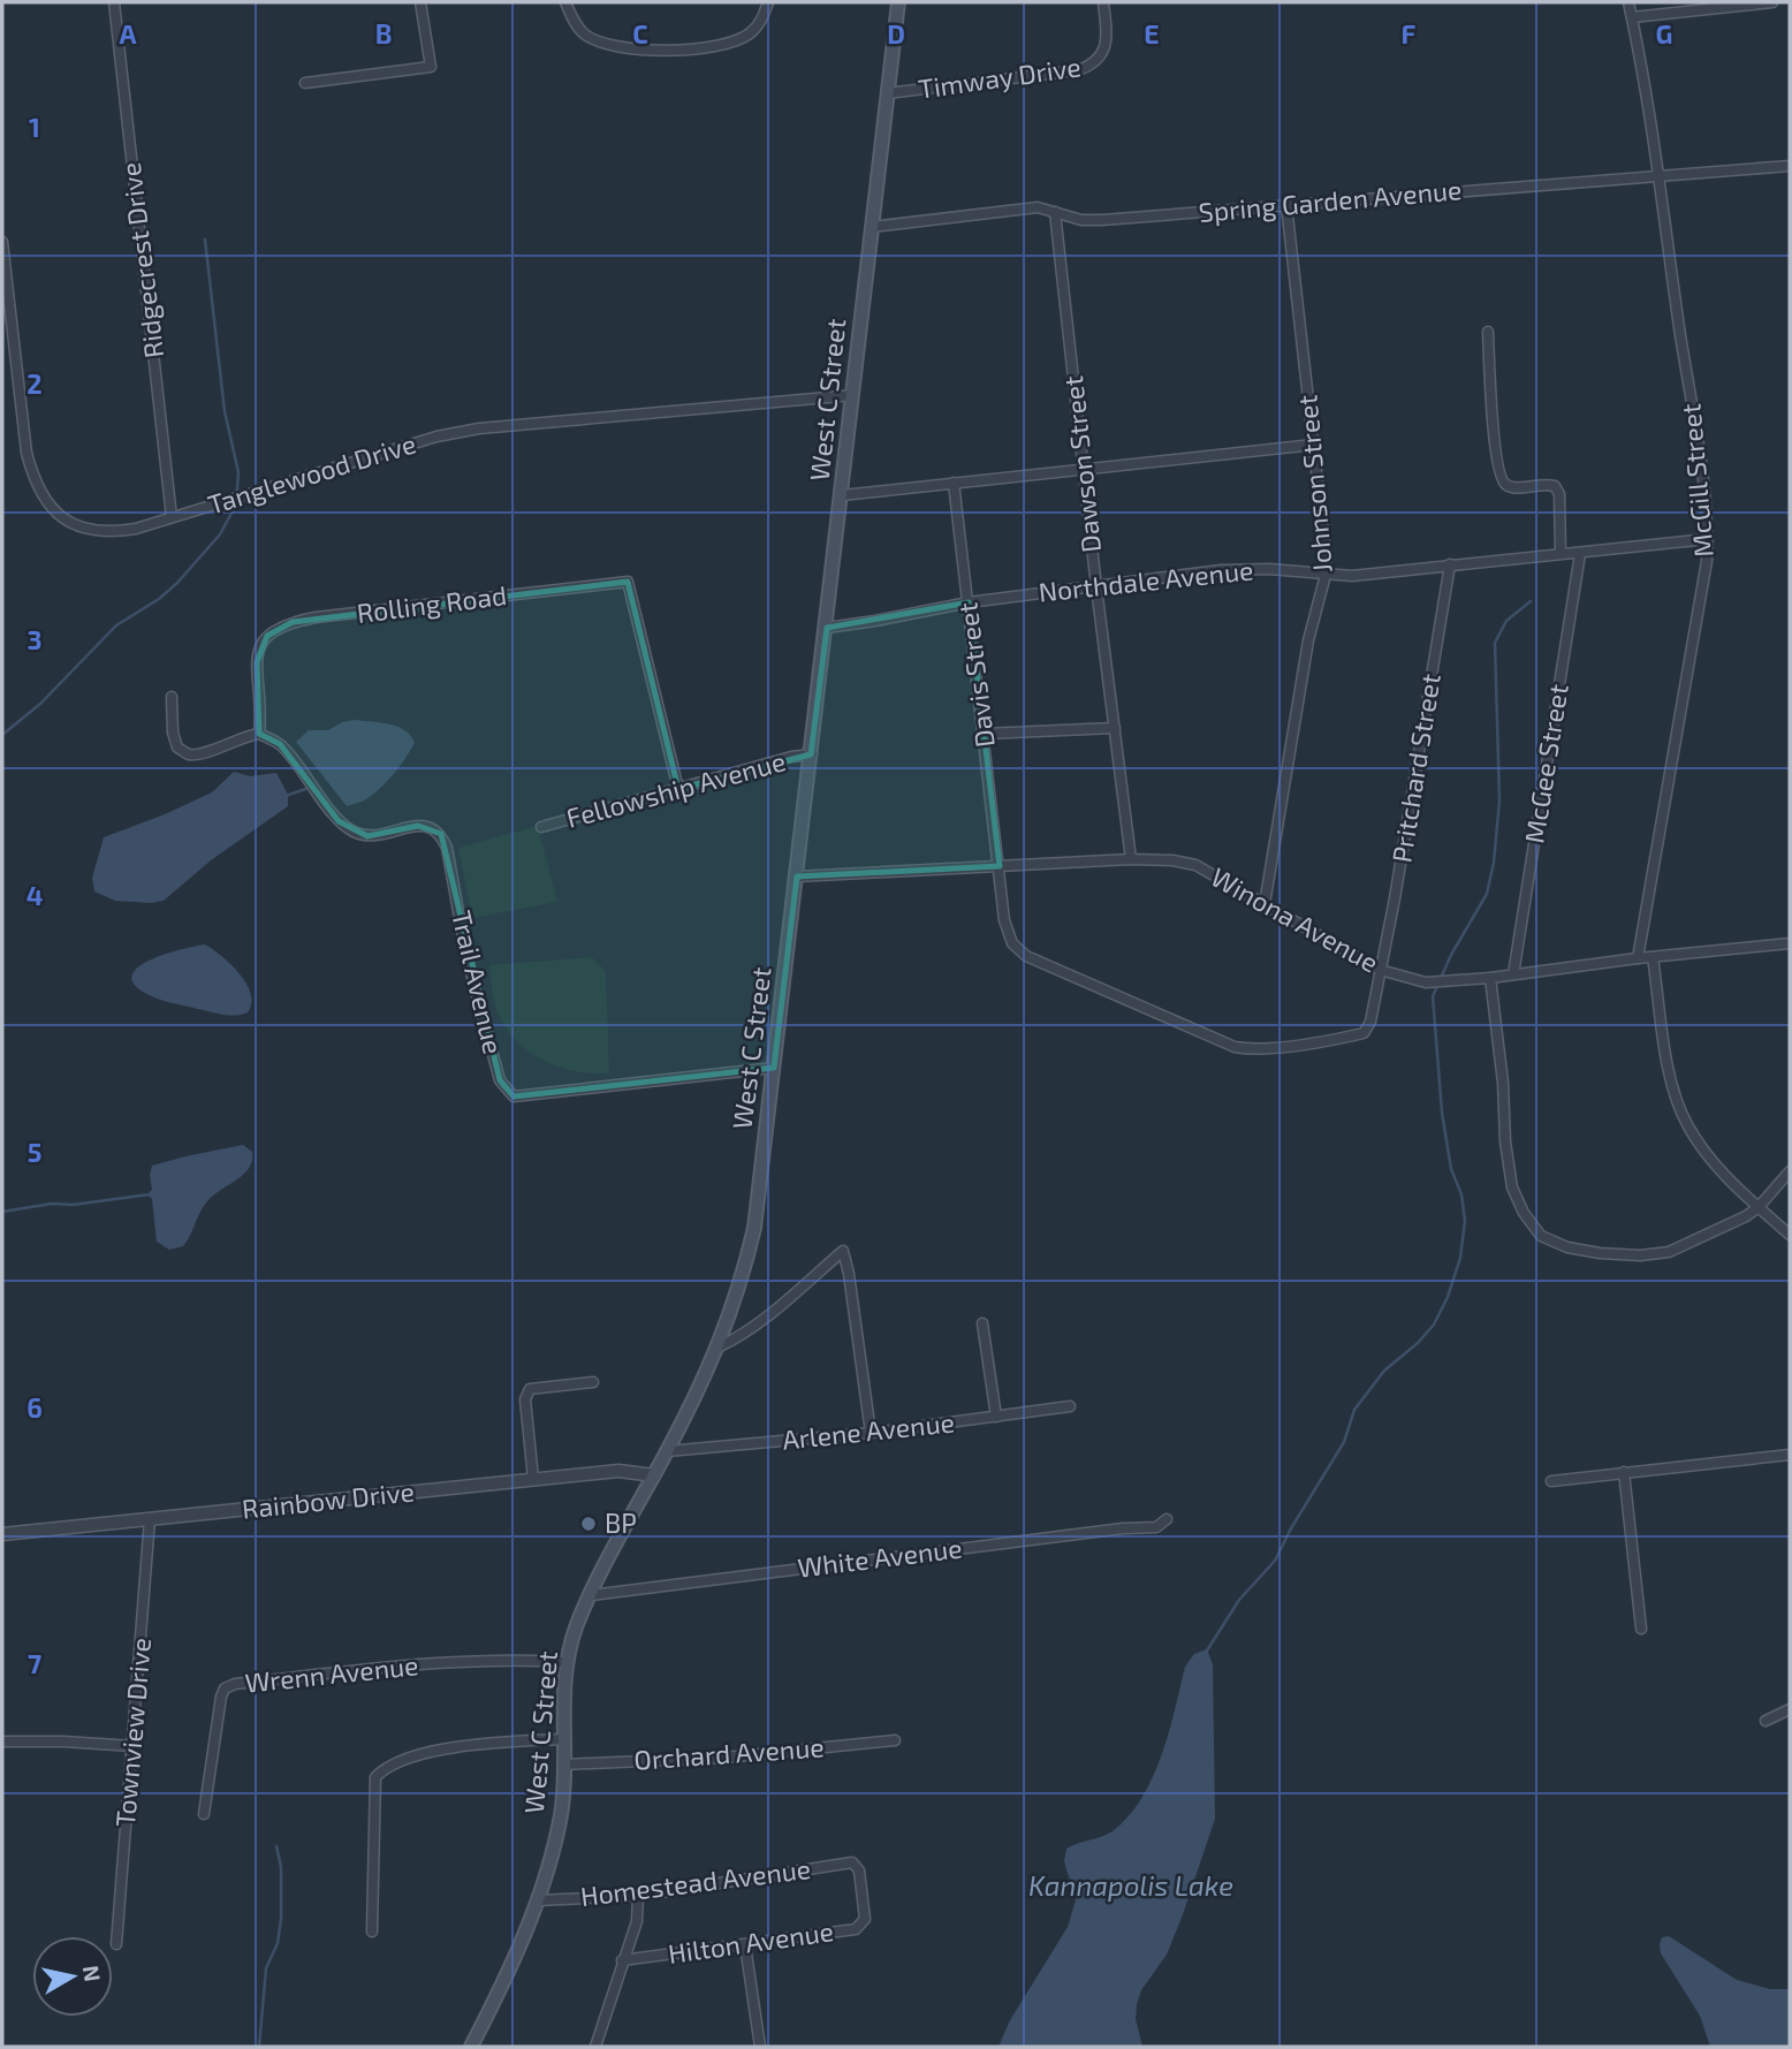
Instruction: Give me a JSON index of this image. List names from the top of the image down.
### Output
{
  "streets": {
    "main road": ["West C Street"],
    "street": [
      "Timway Drive",
      "Spring Garden Avenue",
      "Ridgecrest Drive",
      "Dawson Street",
      "Tanglewood Drive",
      "McGill Street",
      "Johnson Street",
      "Northdale Avenue",
      "Rolling Road",
      "Davis Street",
      "McGee Street",
      "Pritchard Street",
      "Fellowship Avenue",
      "Winona Avenue",
      "Trail Avenue",
      "Arlene Avenue",
      "Rainbow Drive",
      "White Avenue",
      "Wrenn Avenue",
      "Townview Drive",
      "Orchard Avenue",
      "Homestead Avenue",
      "Hilton Avenue"
    ]
  },
  "crossings": [
    ["Timway Drive", "West C Street"],
    ["Spring Garden Avenue", "West C Street"],
    ["Spring Garden Avenue", "Dawson Street"],
    ["Spring Garden Avenue", "McGill Street"],
    ["Spring Garden Avenue", "Johnson Street"],
    ["Ridgecrest Drive", "Tanglewood Drive"],
    ["West C Street", "Tanglewood Drive"],
    ["West C Street", "Northdale Avenue"],
    ["West C Street", "Fellowship Avenue"],
    ["West C Street", "Winona Avenue"],
    ["West C Street", "Trail Avenue"],
    ["West C Street", "Arlene Avenue"],
    ["West C Street", "Rainbow Drive"],
    ["West C Street", "White Avenue"],
    ["West C Street", "Wrenn Avenue"],
    ["West C Street", "Orchard Avenue"],
    ["West C Street", "Homestead Avenue"],
    ["Dawson Street", "Northdale Avenue"],
    ["Dawson Street", "Winona Avenue"],
    ["McGill Street", "Northdale Avenue"],
    ["McGill Street", "Winona Avenue"],
    ["Johnson Street", "Northdale Avenue"],
    ["Johnson Street", "Winona Avenue"],
    ["Northdale Avenue", "Davis Street"],
    ["Northdale Avenue", "McGee Street"],
    ["Northdale Avenue", "Pritchard Street"],
    ["Rolling Road", "Fellowship Avenue"],
    ["Rolling Road", "Trail Avenue"],
    ["Davis Street", "Pritchard Street"],
    ["Davis Street", "Winona Avenue"],
    ["McGee Street", "Winona Avenue"],
    ["Pritchard Street", "Winona Avenue"],
    ["Rainbow Drive", "Townview Drive"],
    ["Homestead Avenue", "Hilton Avenue"]
  ],
  "water": ["Kannapolis Lake"],
  "places": ["BP"],
  "north": "right",
  "grid": {
    "columns": [
      "A",
      "B",
      "C",
      "D",
      "E",
      "F",
      "G"
    ],
    "rows": [
      "1",
      "2",
      "3",
      "4",
      "5",
      "6",
      "7"
    ]
  }
}
